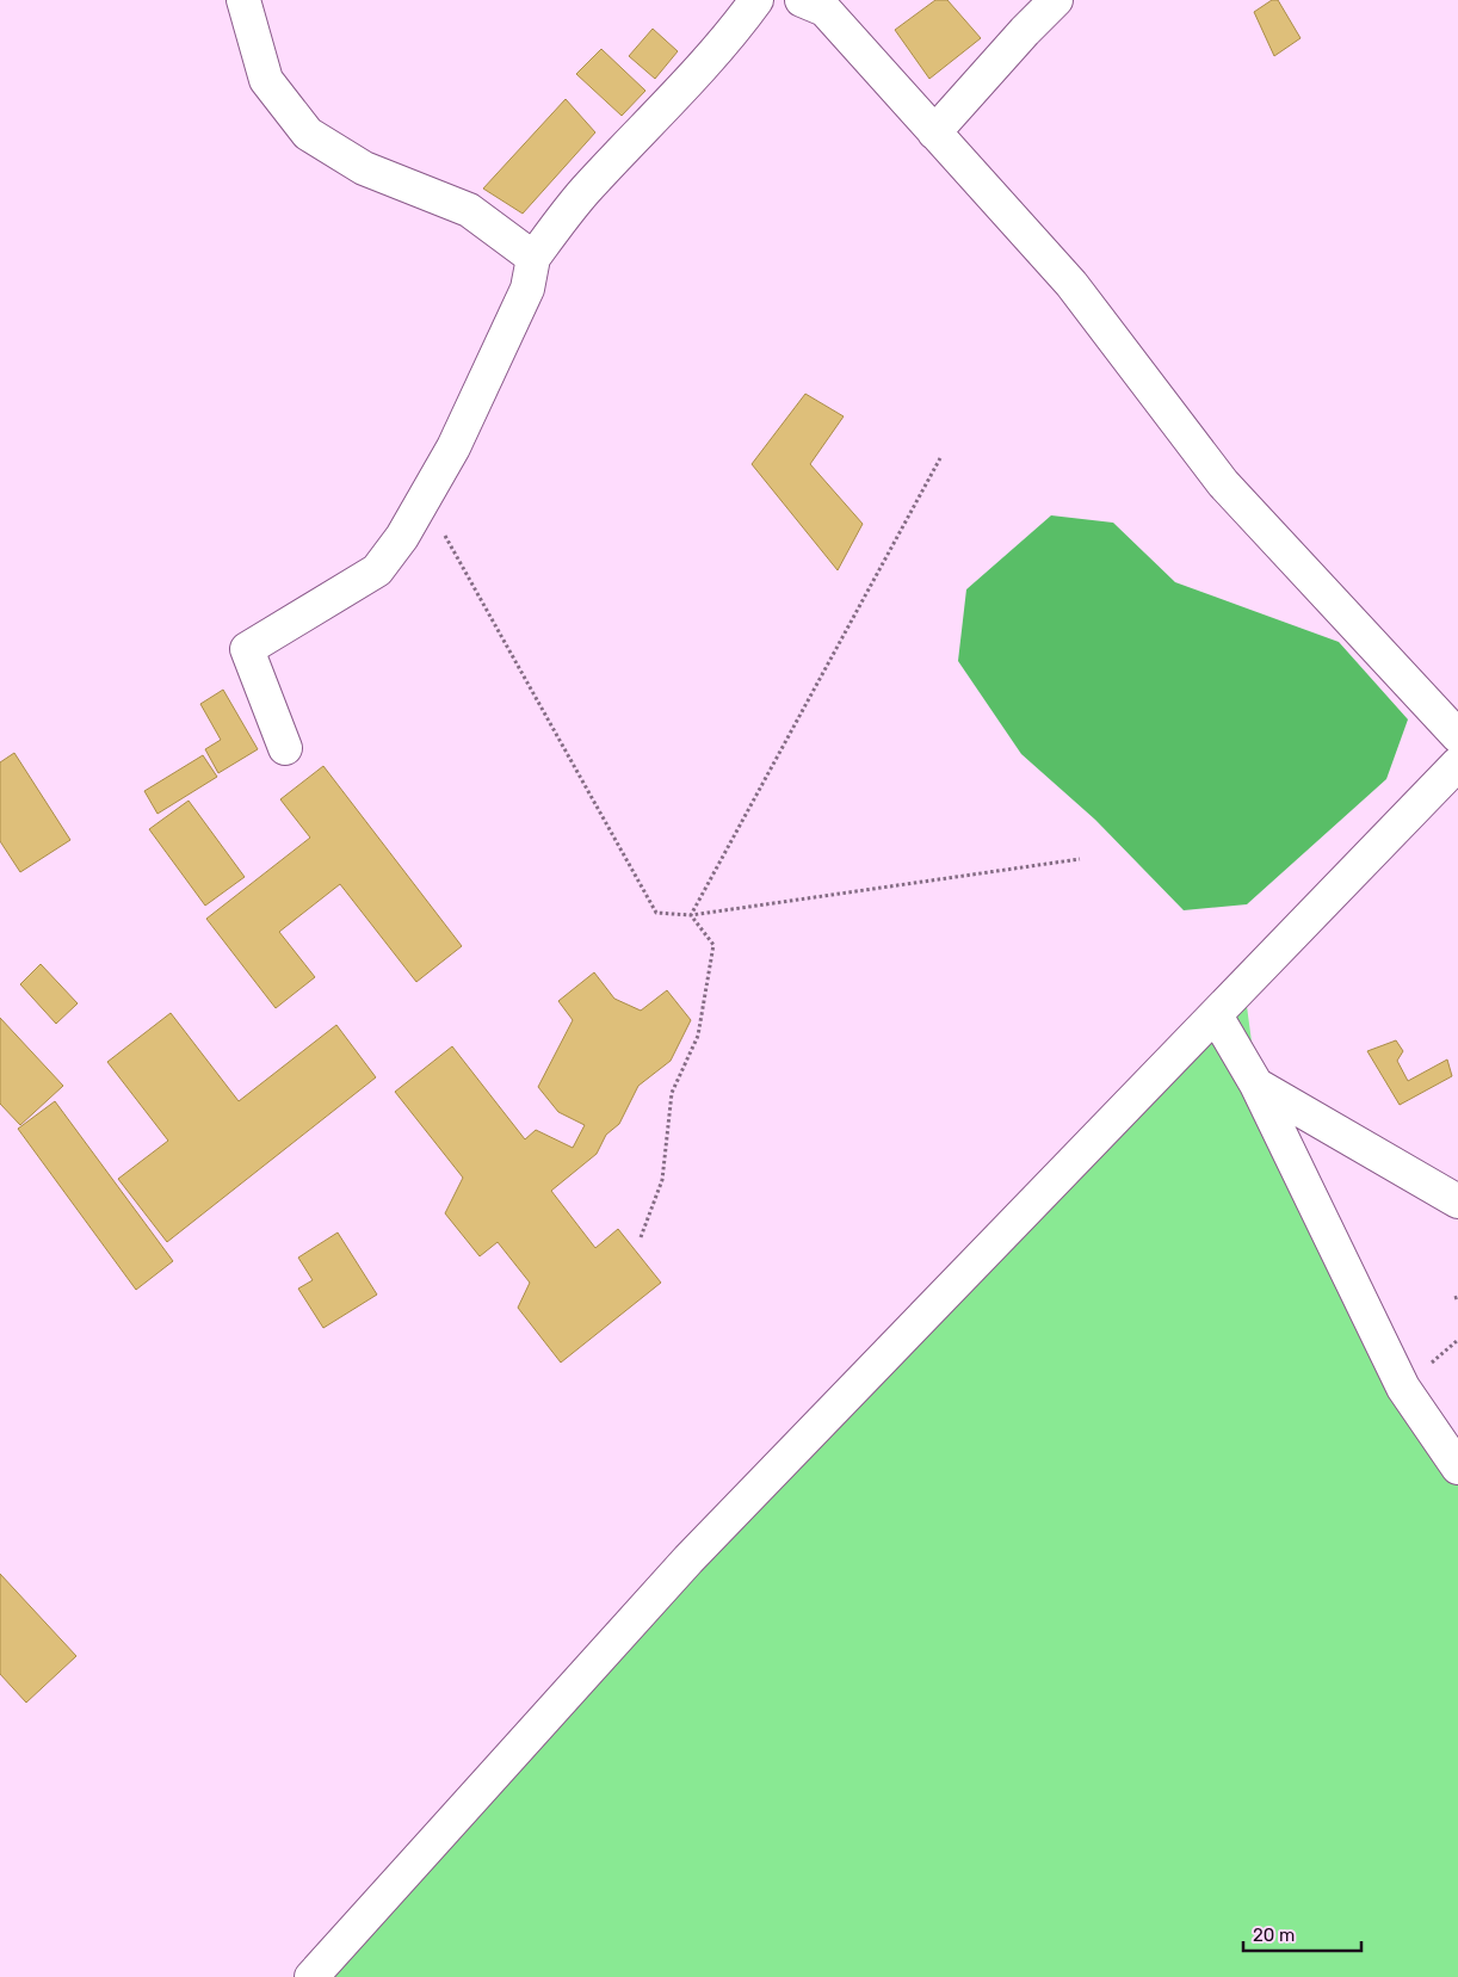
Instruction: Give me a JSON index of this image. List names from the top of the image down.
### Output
{
  "scale_bar": "20 m"
}
